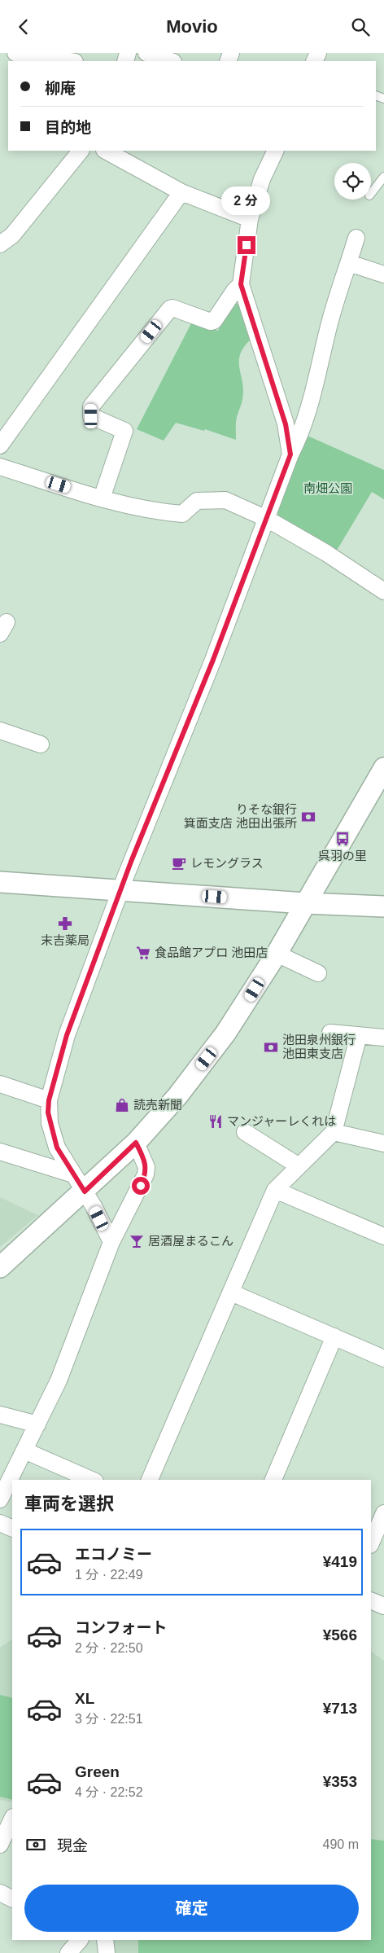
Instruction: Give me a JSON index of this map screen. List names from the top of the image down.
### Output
{
  "parks": ["南畑公園"],
  "places": {
    "bank": ["りそな銀行 箕面支店 池田出張所", "池田泉州銀行 池田東支店"],
    "bus stop": ["呉羽の里"],
    "cafe": ["レモングラス"],
    "pharmacy": ["末吉薬局"],
    "supermarket": ["食品館アプロ 池田店"],
    "shop": ["読売新聞"],
    "restaurant": ["マンジャーレくれは"],
    "bar": ["居酒屋まるこん"]
  },
  "page": {
    "header": "Movio",
    "banner": ["柳庵", "目的地"],
    "bubble": "2 分",
    "heading": "車両を選択",
    "list": [
      {
        "name": "エコノミー",
        "note": "1 分 · 22:49",
        "value": "¥419"
      },
      {
        "name": "コンフォート",
        "note": "2 分 · 22:50",
        "value": "¥566"
      },
      {
        "name": "XL",
        "note": "3 分 · 22:51",
        "value": "¥713"
      },
      {
        "name": "Green",
        "note": "4 分 · 22:52",
        "value": "¥353"
      }
    ],
    "pay": ["現金", "490 m"],
    "buttons": "確定"
  }
}
